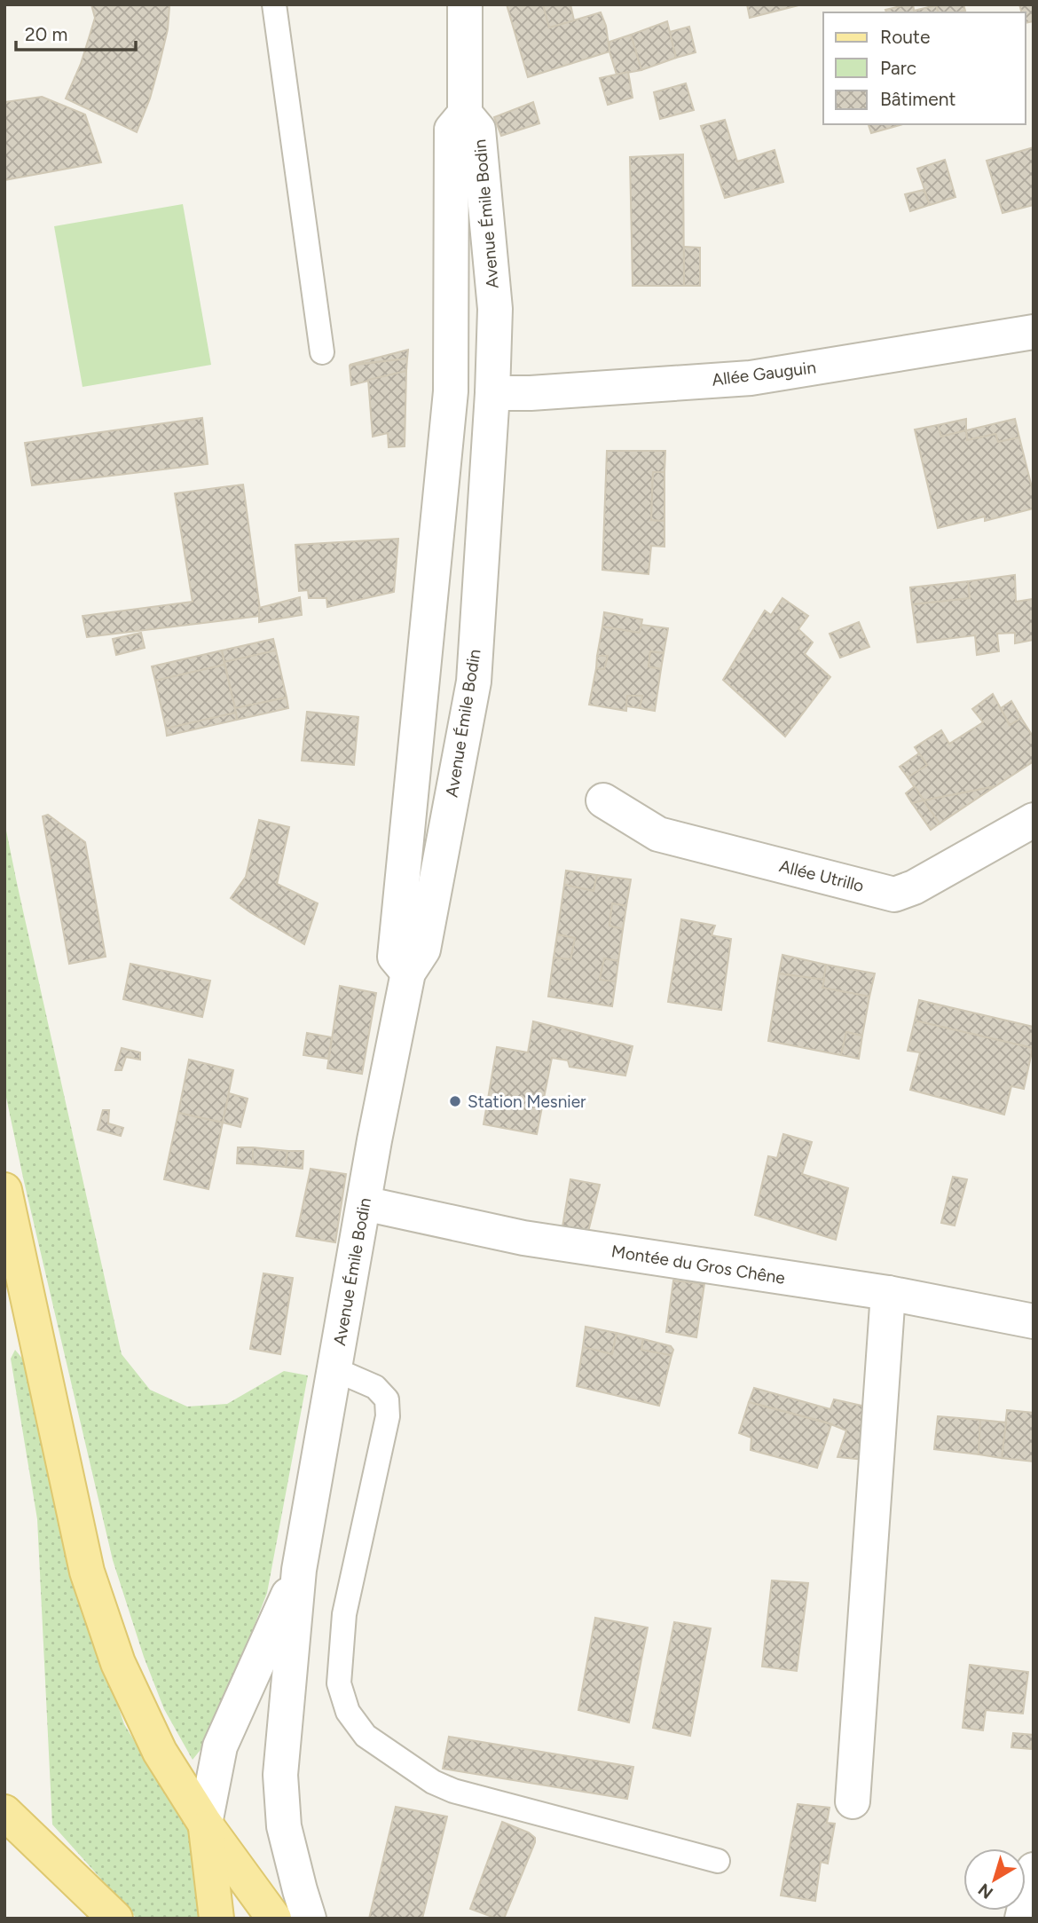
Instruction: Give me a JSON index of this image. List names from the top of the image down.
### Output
{
  "streets": {
    "street": [
      "Avenue Émile Bodin",
      "Allée Gauguin",
      "Allée Utrillo",
      "Montée du Gros Chêne"
    ]
  },
  "crossings": [
    ["Avenue Émile Bodin", "Allée Gauguin"],
    ["Avenue Émile Bodin", "Montée du Gros Chêne"]
  ],
  "places": ["Station Mesnier"],
  "legend": ["Route", "Parc", "Bâtiment"],
  "scale_bar": "20 m",
  "north": "bottom left"
}
